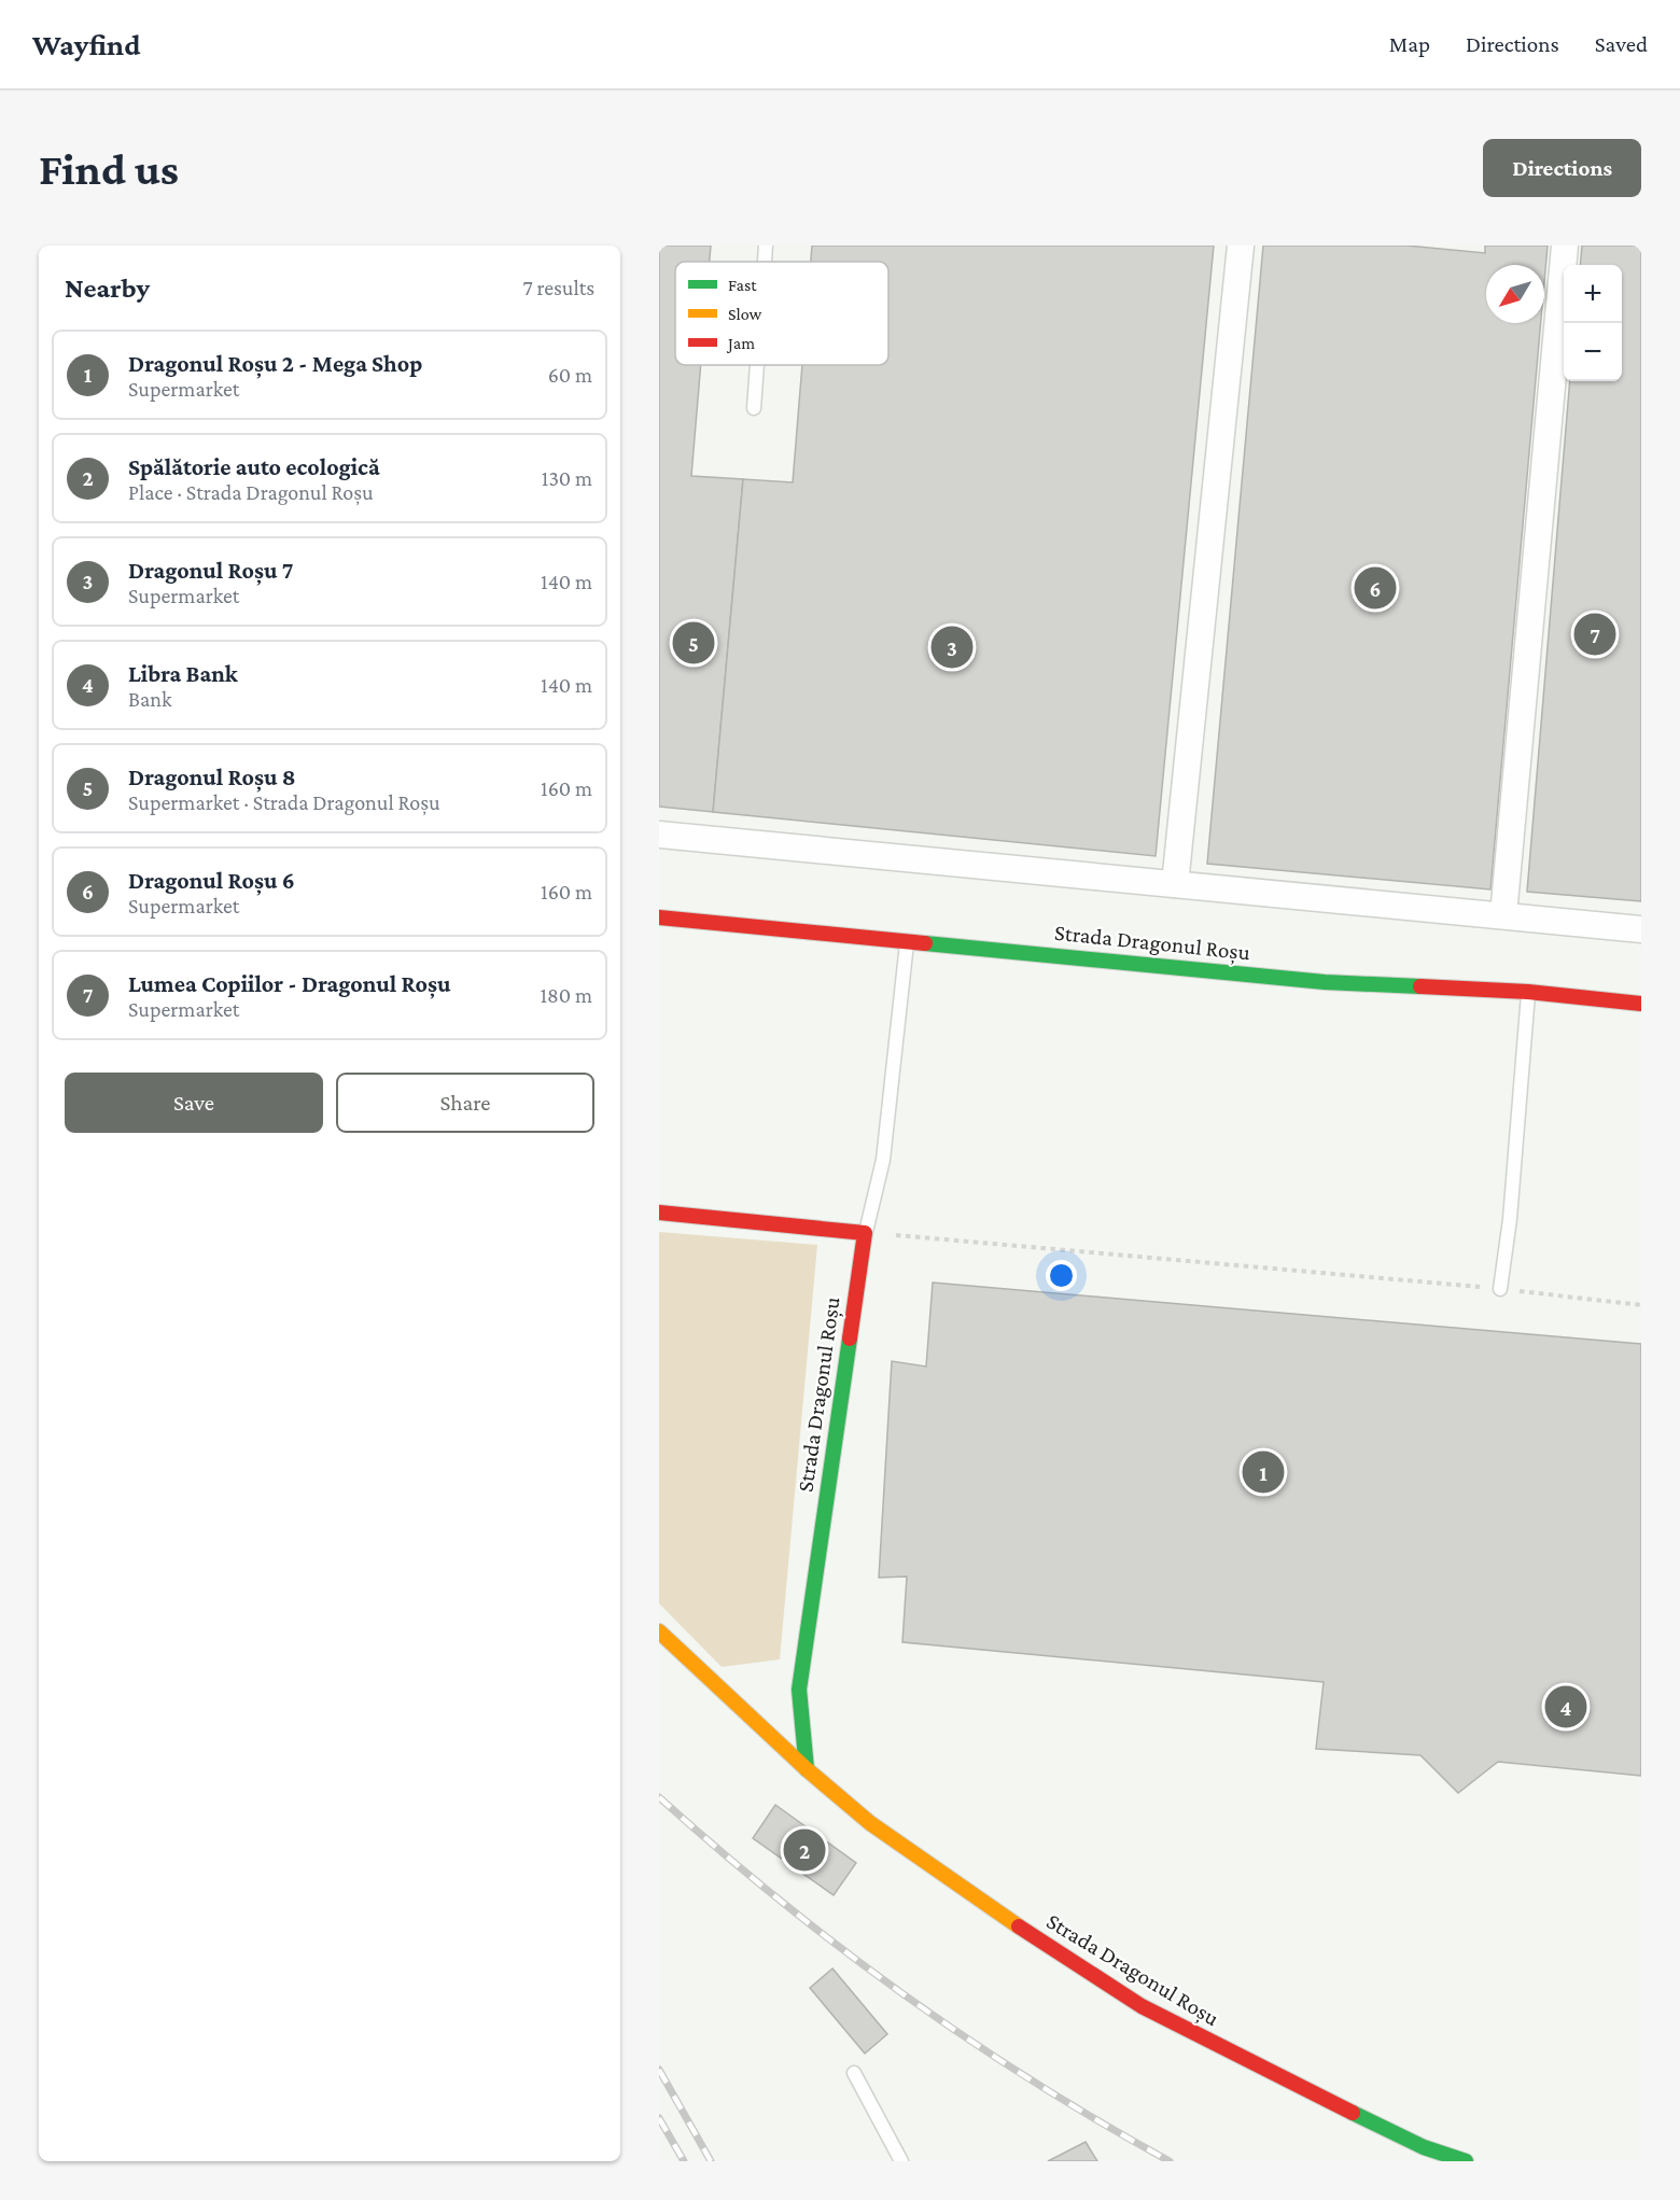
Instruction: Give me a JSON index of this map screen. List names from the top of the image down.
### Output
{
  "streets": {
    "street": ["Strada Dragonul Roșu"]
  },
  "legend": ["Fast", "Slow", "Jam"],
  "north": "bottom left",
  "page": {
    "header": "Wayfind",
    "nav": ["Map", "Directions", "Saved"],
    "buttons": [
      "Directions",
      ["Save", "Share"]
    ],
    "title": "Find us",
    "heading": ["Nearby", "7 results"],
    "map_buttons": ["+", "−"],
    "list": [
      {
        "mark": "1",
        "name": "Dragonul Roșu 2 - Mega Shop",
        "note": "Supermarket",
        "value": "60 m"
      },
      {
        "mark": "2",
        "name": "Spălătorie auto ecologică",
        "note": "Place · Strada Dragonul Roșu",
        "value": "130 m"
      },
      {
        "mark": "3",
        "name": "Dragonul Roșu 7",
        "note": "Supermarket",
        "value": "140 m"
      },
      {
        "mark": "4",
        "name": "Libra Bank",
        "note": "Bank",
        "value": "140 m"
      },
      {
        "mark": "5",
        "name": "Dragonul Roșu 8",
        "note": "Supermarket · Strada Dragonul Roșu",
        "value": "160 m"
      },
      {
        "mark": "6",
        "name": "Dragonul Roșu 6",
        "note": "Supermarket",
        "value": "160 m"
      },
      {
        "mark": "7",
        "name": "Lumea Copiilor - Dragonul Roșu",
        "note": "Supermarket",
        "value": "180 m"
      }
    ],
    "pins": [
      "6",
      "7",
      "5",
      "3",
      "1",
      "4",
      "2"
    ]
  }
}
